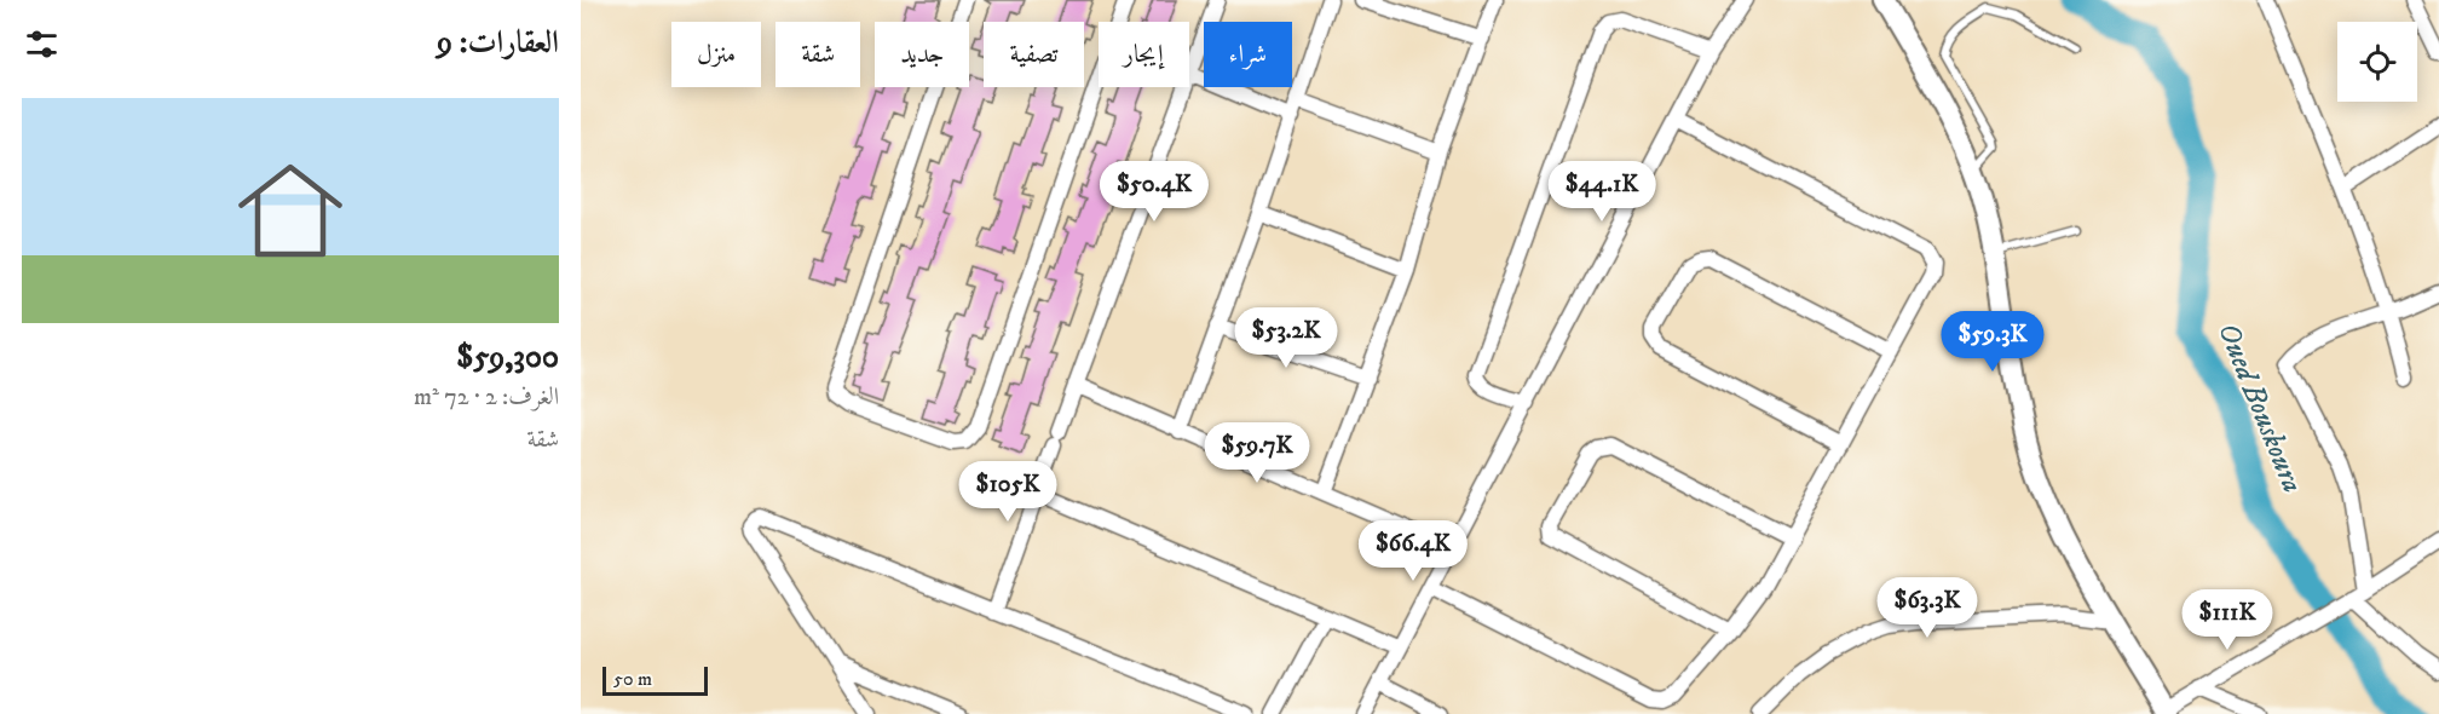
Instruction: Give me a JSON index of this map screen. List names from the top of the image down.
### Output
{
  "water": ["Oued Bouskoura"],
  "scale_bar": "50 m",
  "page": {
    "heading": "العقارات: 9",
    "chip": [
      "شراء",
      "إيجار",
      "تصفية",
      "جديد",
      "شقة",
      "منزل"
    ],
    "list": [
      {
        "name": "$59,300",
        "note": "الغرف: 2 · 72 m² · شقة"
      }
    ],
    "price": [
      "$50.4K",
      "$44.1K",
      "$53.2K",
      "$59.3K",
      "$59.7K",
      "$105K",
      "$66.4K",
      "$63.3K",
      "$111K"
    ],
    "scale": "50 m"
  }
}
